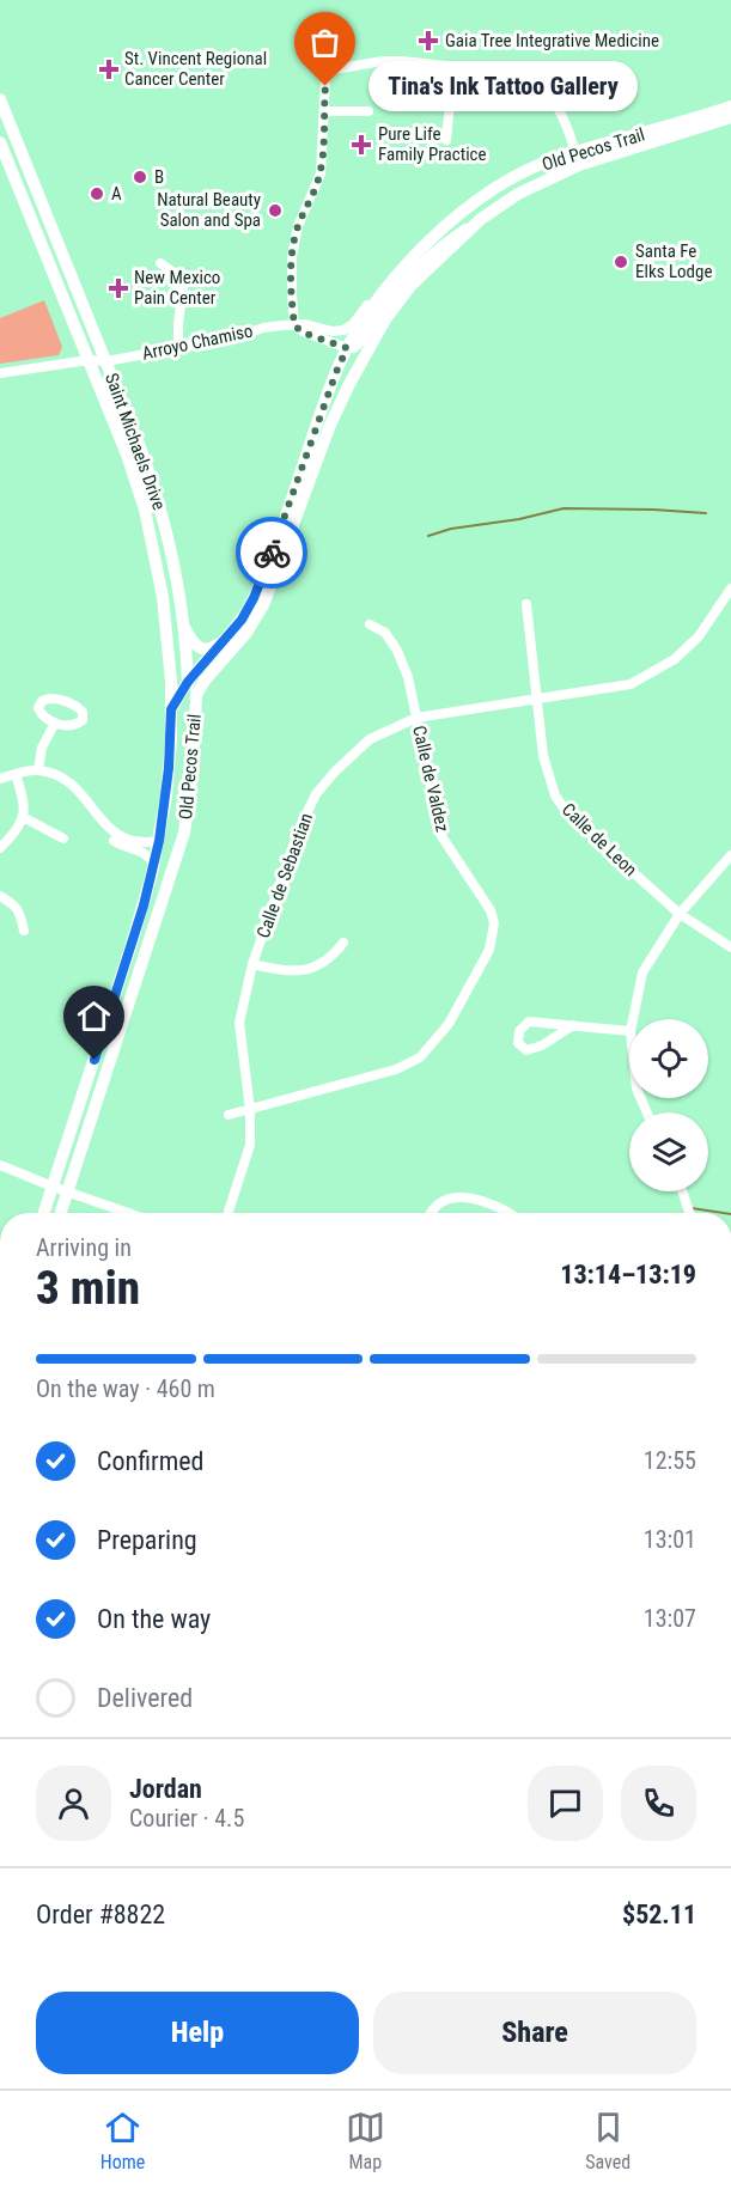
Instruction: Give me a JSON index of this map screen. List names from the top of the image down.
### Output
{
  "streets": {
    "main road": ["Old Pecos Trail", "Saint Michaels Drive"],
    "street": [
      "Arroyo Chamiso",
      "Calle de Valdez",
      "Calle de Leon",
      "Calle de Sebastian"
    ]
  },
  "crossings": [
    ["Old Pecos Trail", "Arroyo Chamiso"],
    ["Old Pecos Trail", "Saint Michaels Drive"],
    ["Arroyo Chamiso", "Saint Michaels Drive"],
    ["Calle de Valdez", "Calle de Sebastian"],
    ["Calle de Leon", "Calle de Sebastian"]
  ],
  "places": {
    "health": [
      "Gaia Tree Integrative Medicine",
      "St. Vincent Regional Cancer Center",
      "Pure Life Family Practice",
      "New Mexico Pain Center"
    ],
    "other": [
      "Tina's Ink Tattoo Gallery",
      "B",
      "A",
      "Natural Beauty Salon and Spa",
      "Santa Fe Elks Lodge"
    ]
  },
  "page": {
    "bubble": "Tina's Ink Tattoo Gallery",
    "heading": ["3 min", "Arriving in", "13:14–13:19"],
    "panel": [
      "Jordan",
      "Courier · 4.5",
      "Order #8822",
      "$52.11"
    ],
    "bar": "On the way · 460 m",
    "list": [
      ["Confirmed", "12:55"],
      ["Preparing", "13:01"],
      ["On the way", "13:07"],
      "Delivered"
    ],
    "buttons": ["Help", "Share"],
    "tabs": ["Home", "Map", "Saved"]
  }
}
